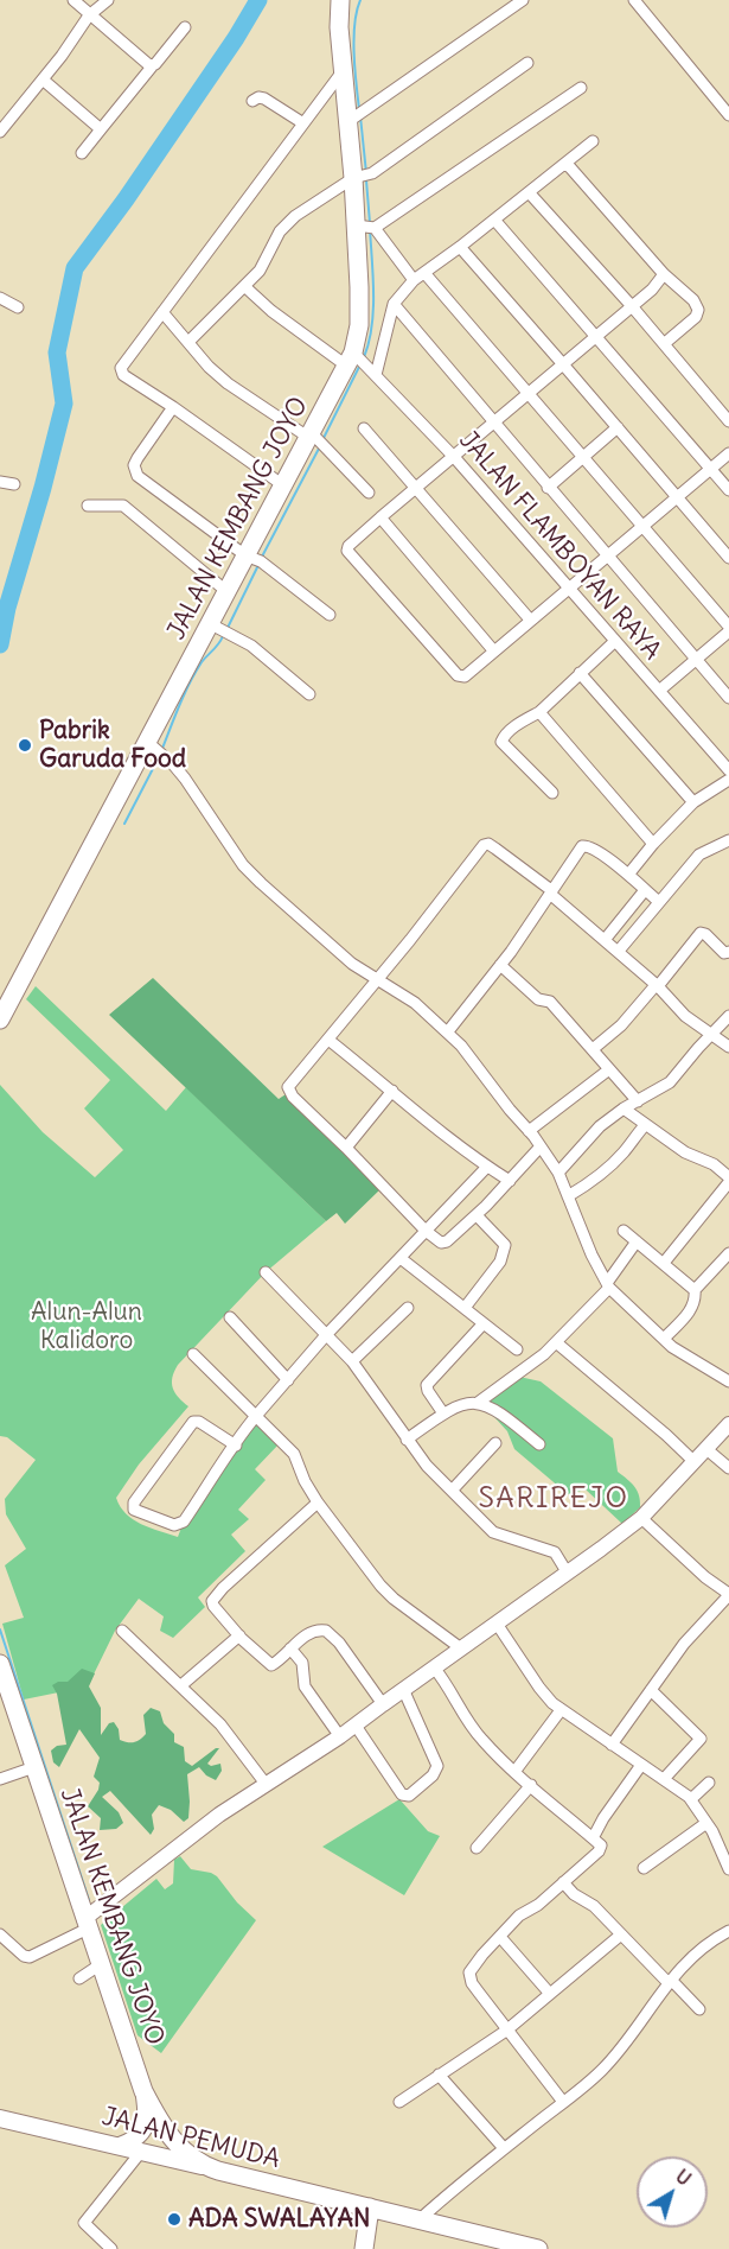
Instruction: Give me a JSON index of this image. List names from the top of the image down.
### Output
{
  "streets": {
    "main road": ["JALAN KEMBANG JOYO", "JALAN PEMUDA"],
    "street": ["JALAN FLAMBOYAN RAYA"]
  },
  "crossings": [
    ["JALAN KEMBANG JOYO", "JALAN FLAMBOYAN RAYA"],
    ["JALAN KEMBANG JOYO", "JALAN PEMUDA"]
  ],
  "districts": ["SARIREJO"],
  "parks": ["Alun-Alun Kalidoro"],
  "places": ["Pabrik Garuda Food", "ADA SWALAYAN"],
  "north": "top right"
}
